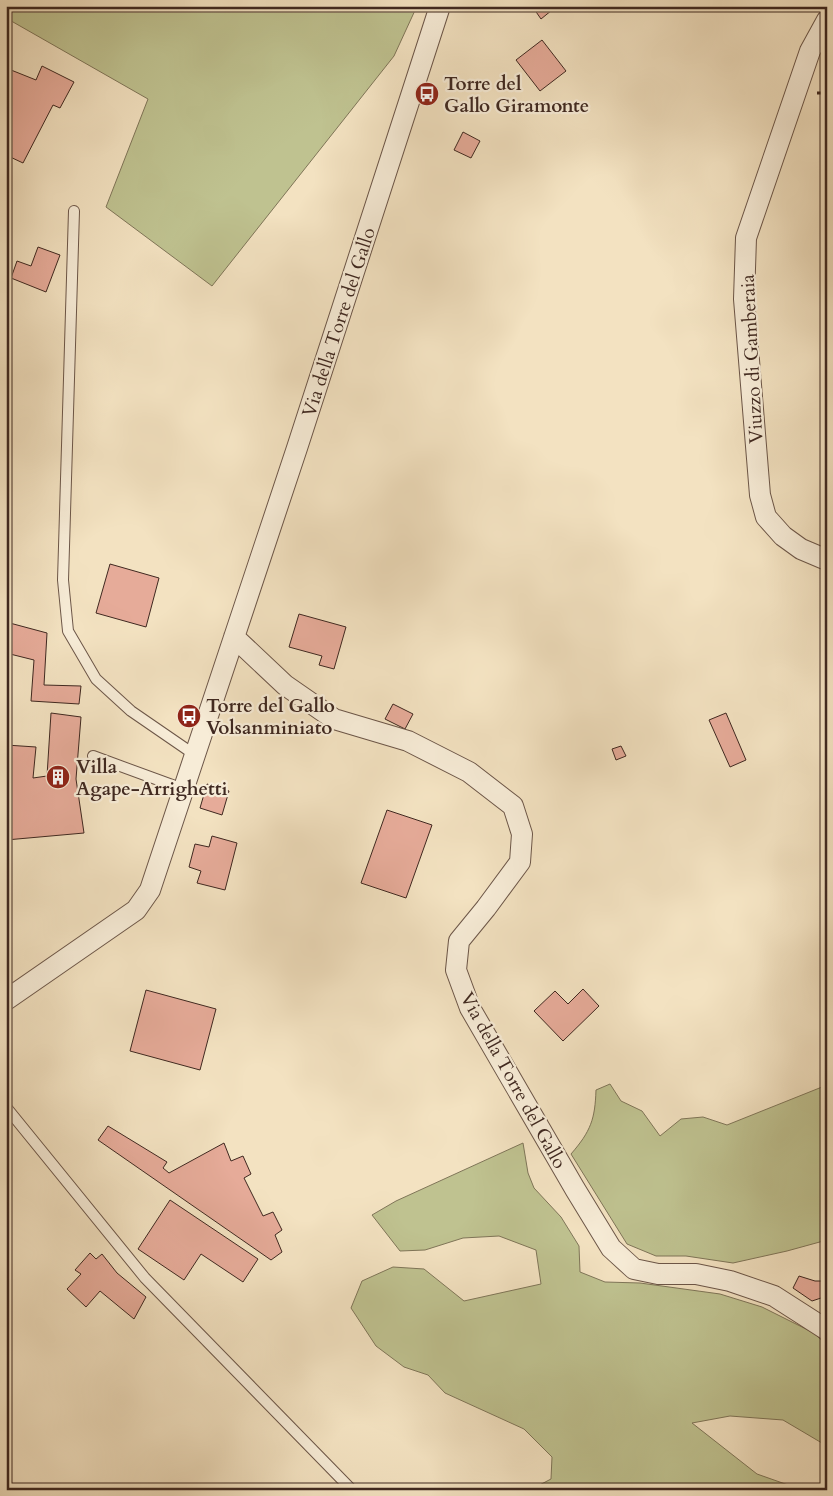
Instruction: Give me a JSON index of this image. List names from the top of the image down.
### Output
{
  "streets": {
    "street": ["Via della Torre del Gallo", "Viuzzo di Gamberaia"]
  },
  "places": {
    "bus stop": ["Torre del Gallo Giramonte", "Torre del Gallo Volsanminiato"],
    "building": ["Villa Agape-Arrighetti"]
  }
}
